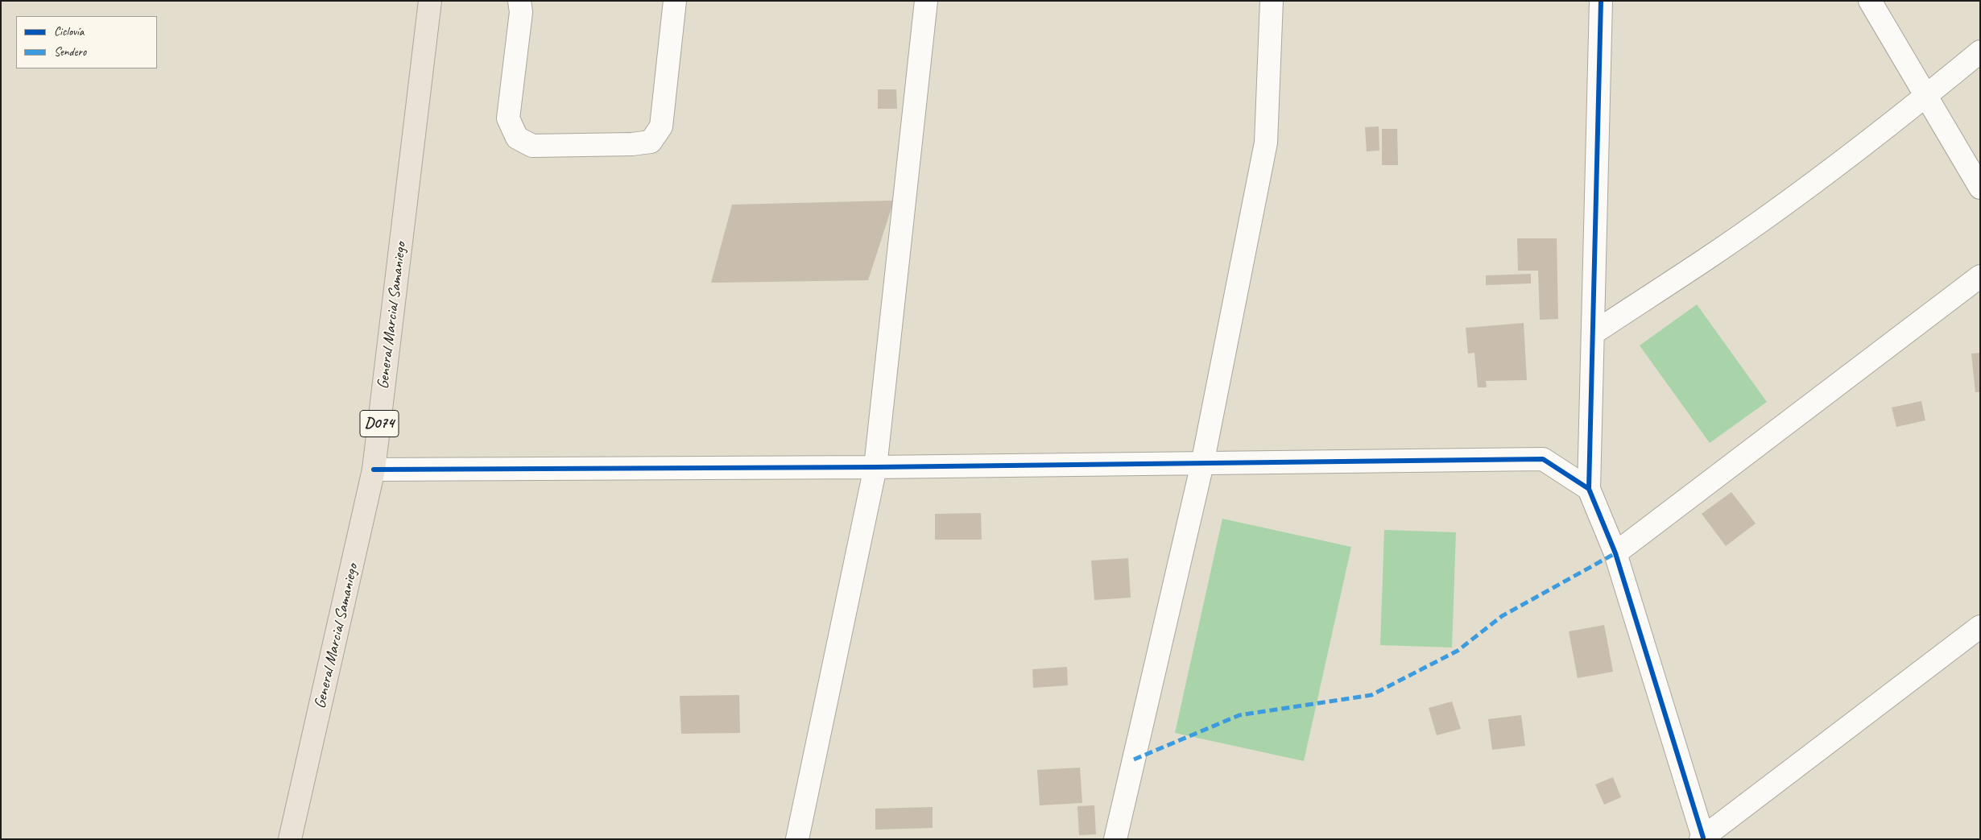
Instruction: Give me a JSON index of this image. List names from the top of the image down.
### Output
{
  "streets": {
    "main road": ["General Marcial Samaniego", "D074"]
  },
  "legend": ["Ciclovía", "Sendero"]
}
